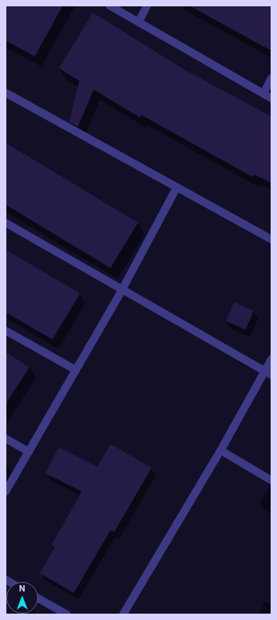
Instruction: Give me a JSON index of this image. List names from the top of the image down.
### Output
{
  "north": "top"
}
